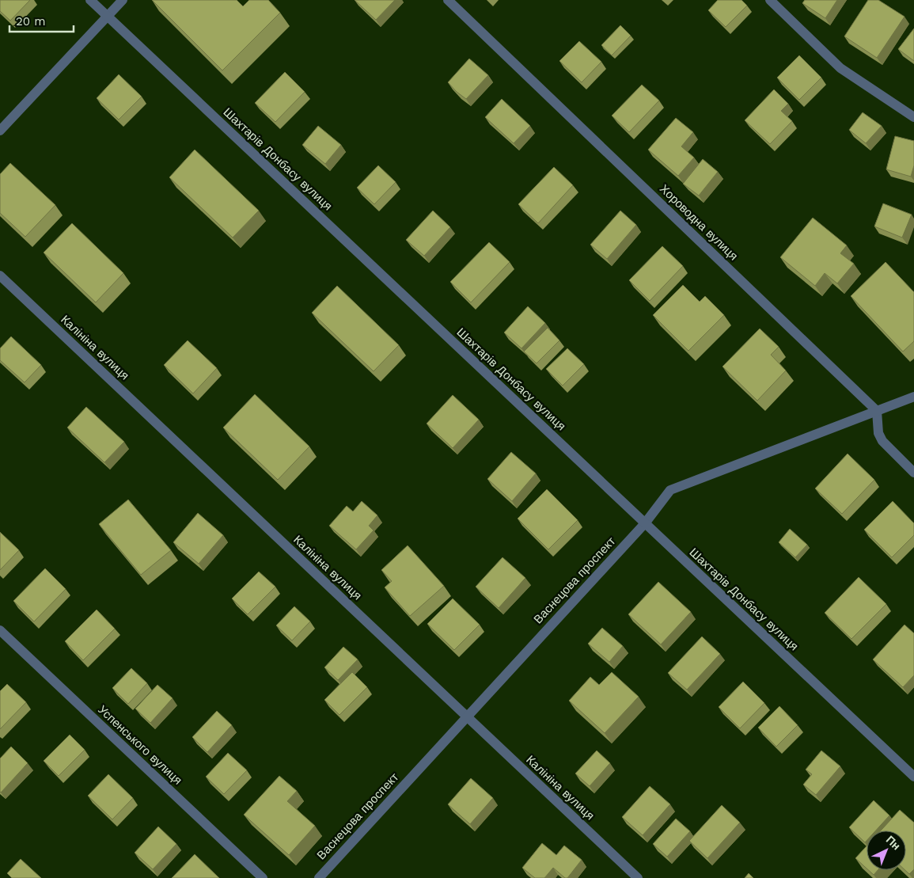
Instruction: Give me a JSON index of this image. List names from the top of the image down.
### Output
{
  "streets": {
    "street": [
      "Шахтарів Донбасу вулиця",
      "Хороводна вулиця",
      "Калініна вулиця",
      "Васнецова проспект",
      "Успенського вулиця"
    ]
  },
  "crossings": [
    ["Шахтарів Донбасу вулиця", "Васнецова проспект"],
    ["Хороводна вулиця", "Васнецова проспект"],
    ["Калініна вулиця", "Васнецова проспект"]
  ],
  "scale_bar": "20 m",
  "north": "top right"
}
